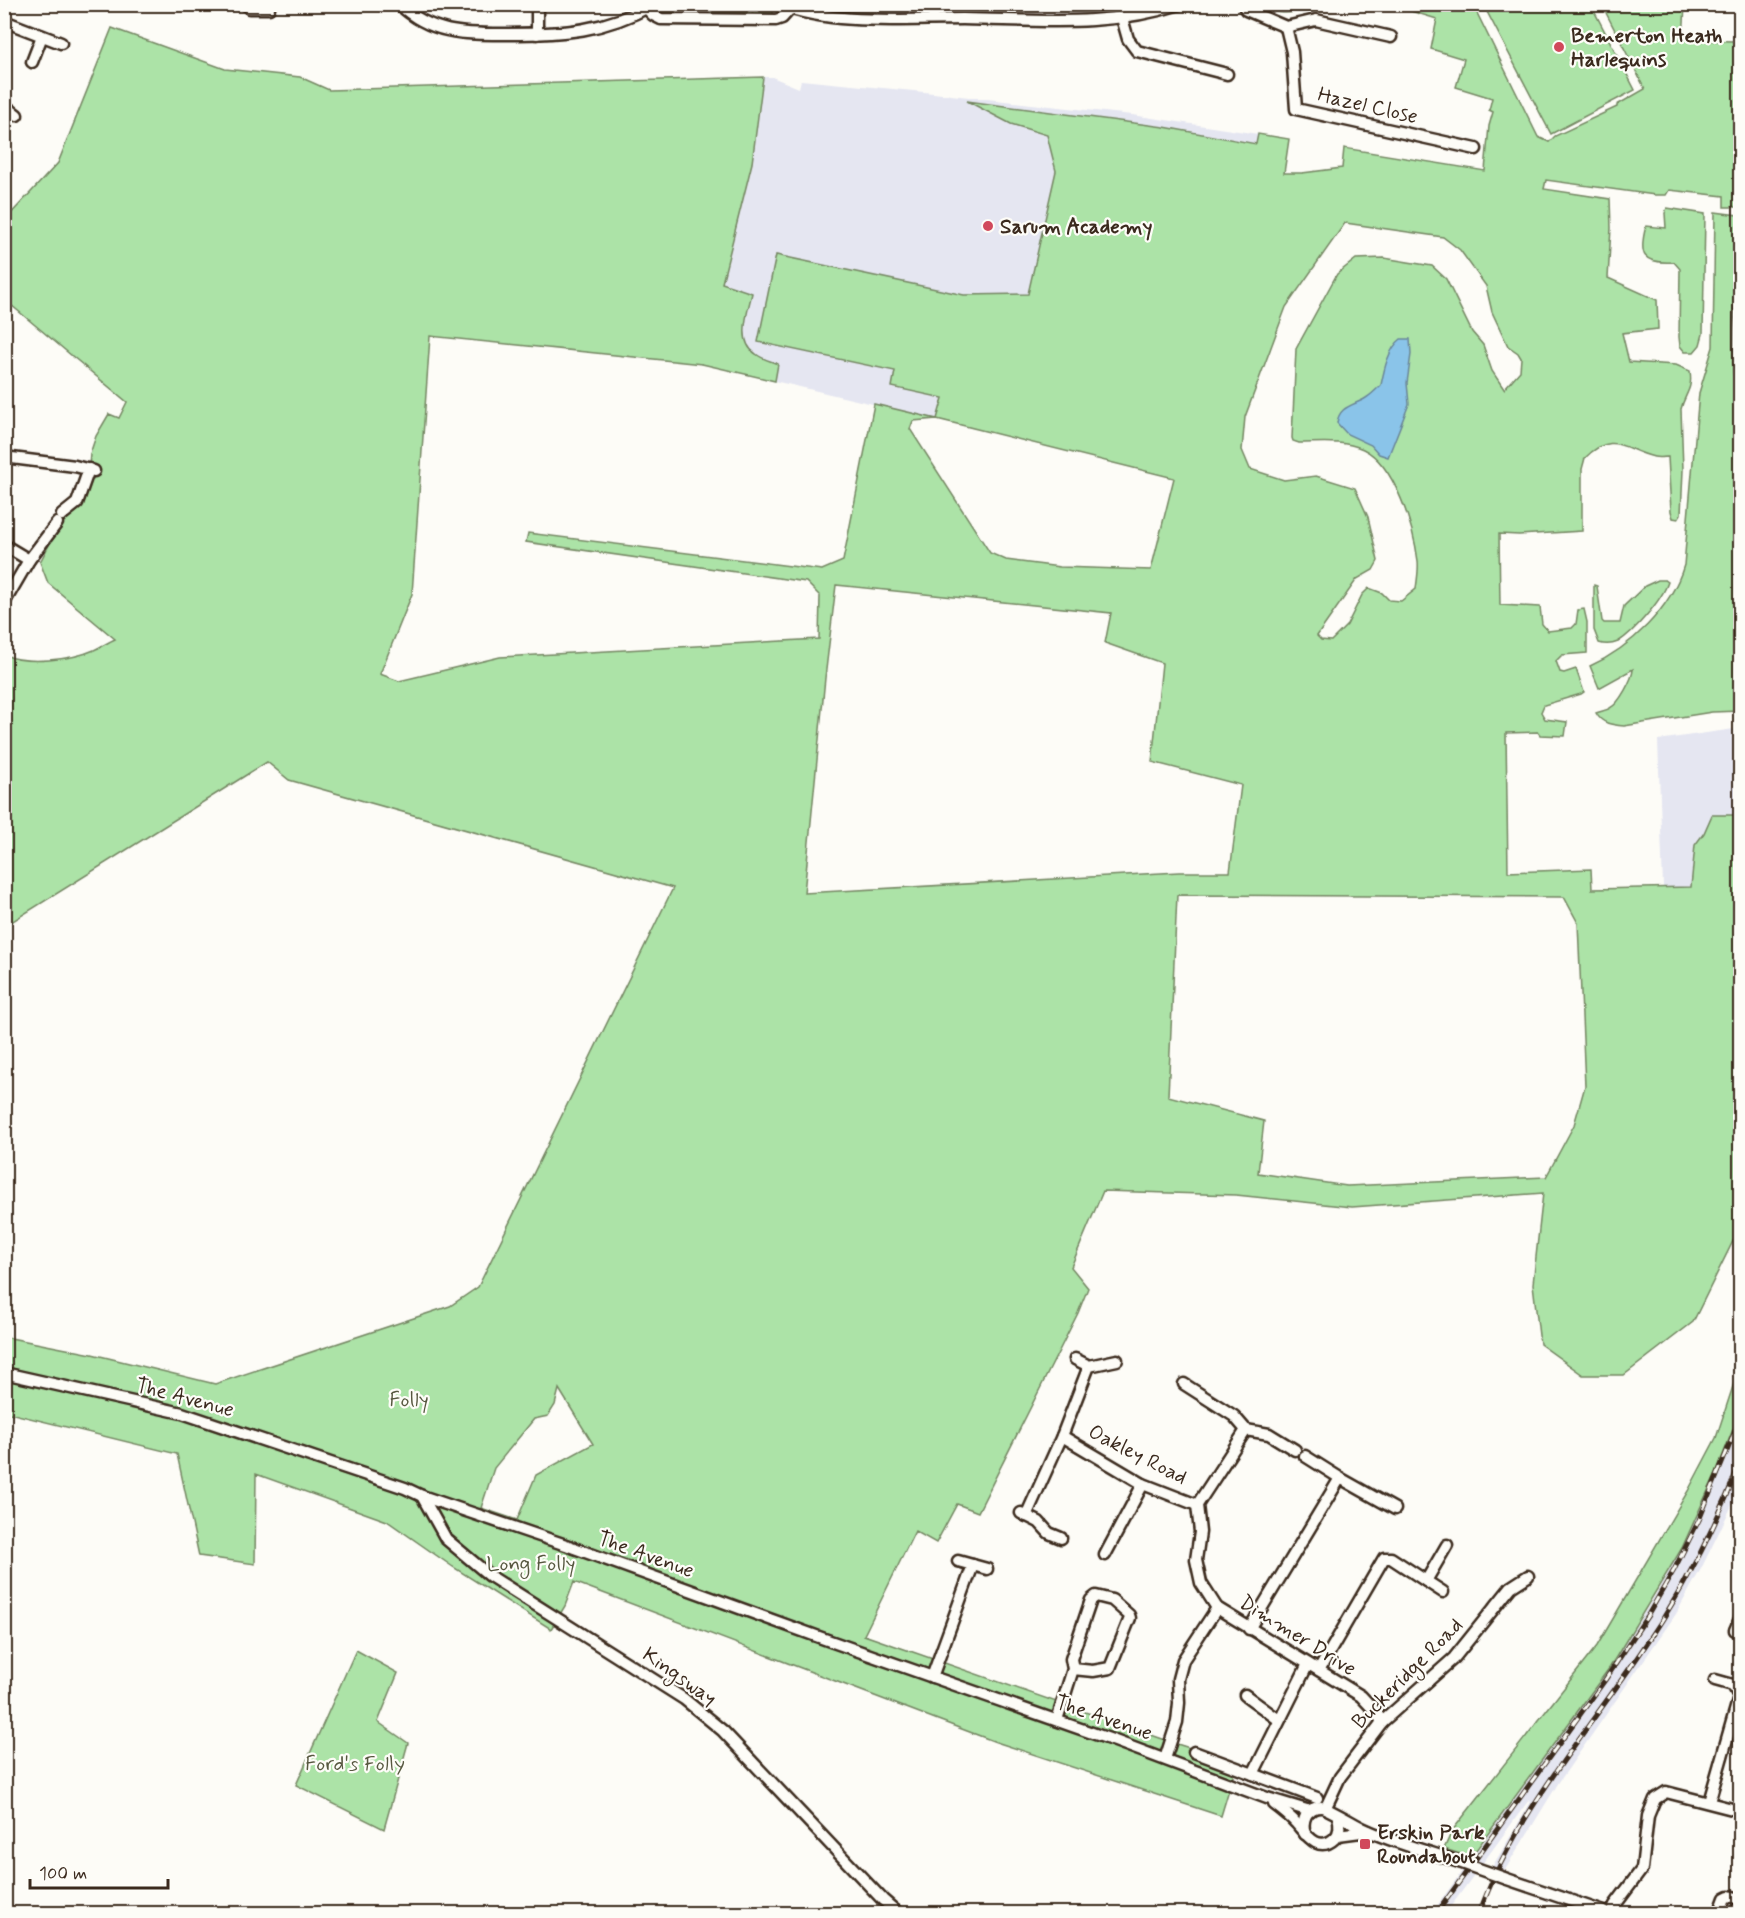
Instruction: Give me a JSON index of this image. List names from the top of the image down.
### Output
{
  "streets": {
    "street": [
      "Hazel Close",
      "The Avenue",
      "Oakley Road",
      "Dimmer Drive",
      "Buckeridge Road",
      "Kingsway"
    ]
  },
  "crossings": [
    ["The Avenue", "Buckeridge Road"],
    ["The Avenue", "Kingsway"],
    ["Oakley Road", "Dimmer Drive"],
    ["Dimmer Drive", "Buckeridge Road"]
  ],
  "parks": ["Folly", "Long Folly", "Ford's Folly"],
  "places": {
    "other": ["Bemerton Heath Harlequins", "Sarum Academy"],
    "transit": ["Erskin Park Roundabout"]
  },
  "scale_bar": "100 m"
}
